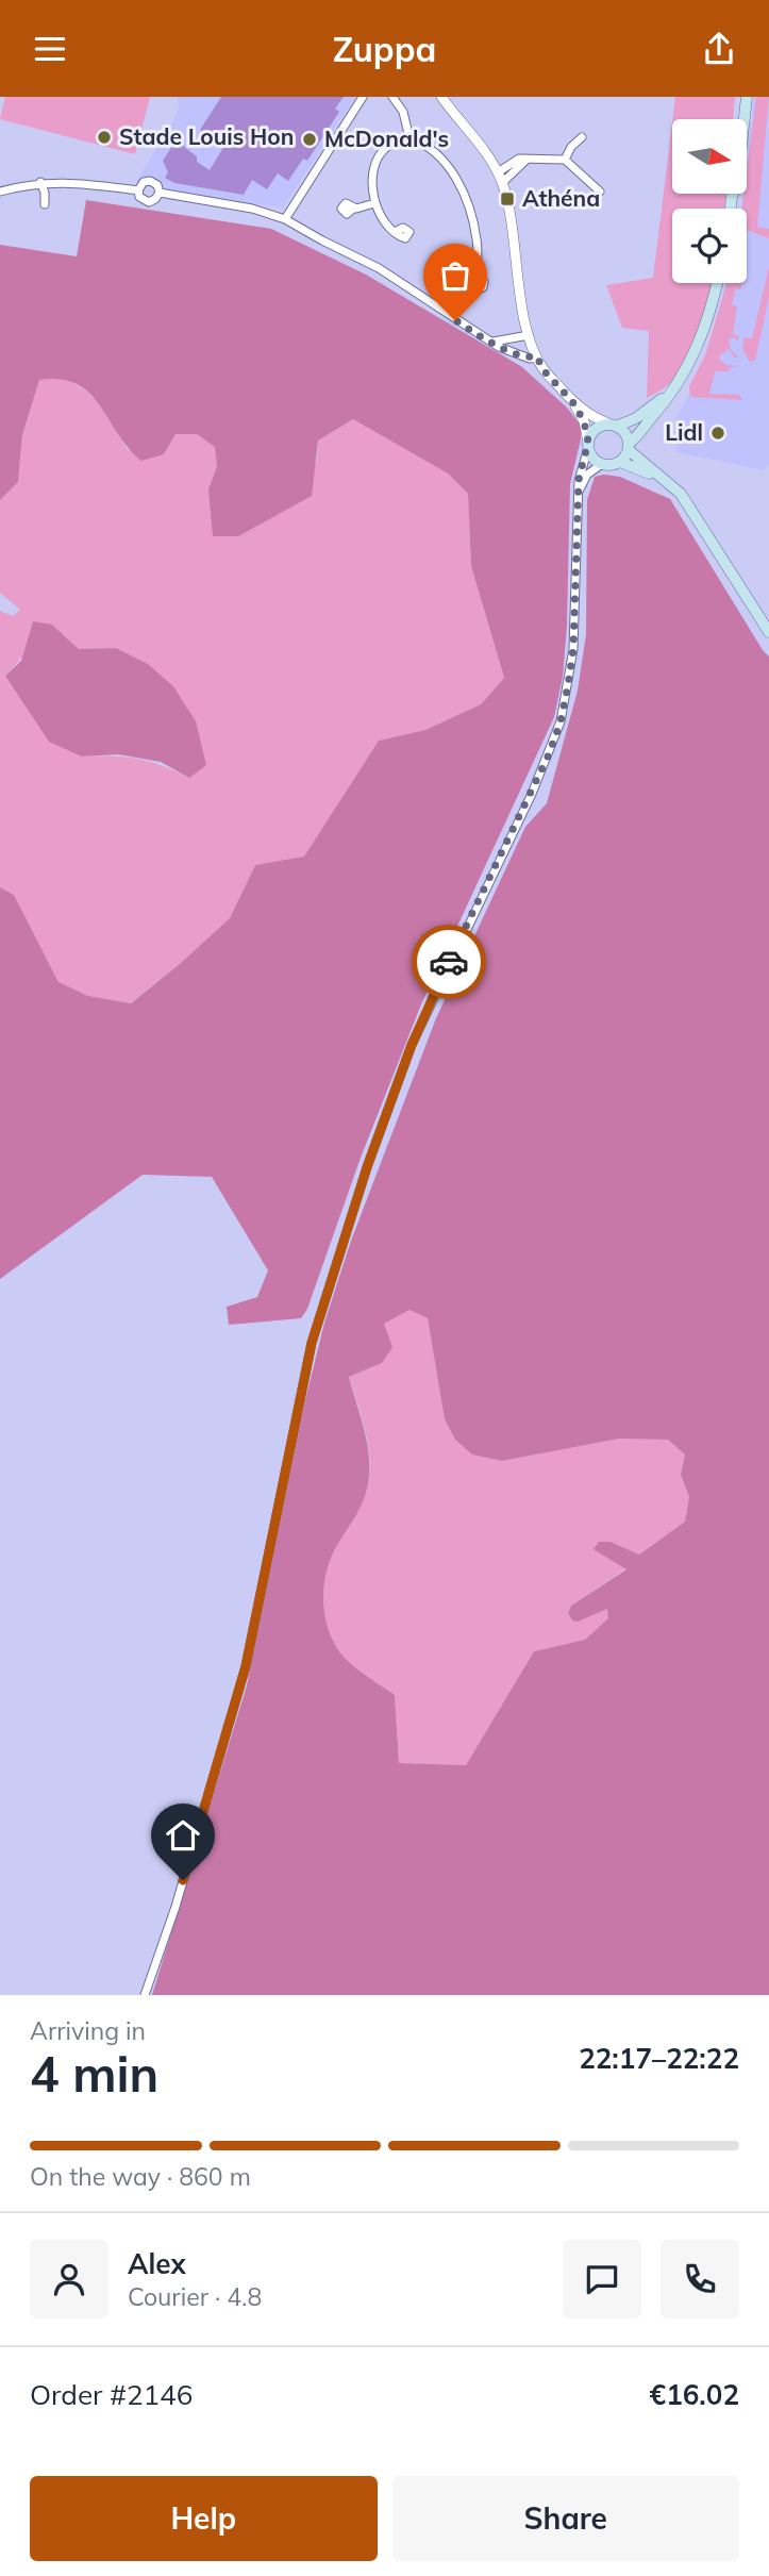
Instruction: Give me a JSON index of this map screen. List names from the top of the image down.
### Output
{
  "places": {
    "other": ["Stade Louis Hon", "McDonald's", "Lidl"],
    "transit": ["Athéna"]
  },
  "north": "right",
  "page": {
    "header": "Zuppa",
    "heading": ["4 min", "Arriving in", "22:17–22:22"],
    "panel": [
      "Alex",
      "Courier · 4.8",
      "Order #2146",
      "€16.02"
    ],
    "bar": "On the way · 860 m",
    "buttons": ["Help", "Share"]
  }
}
